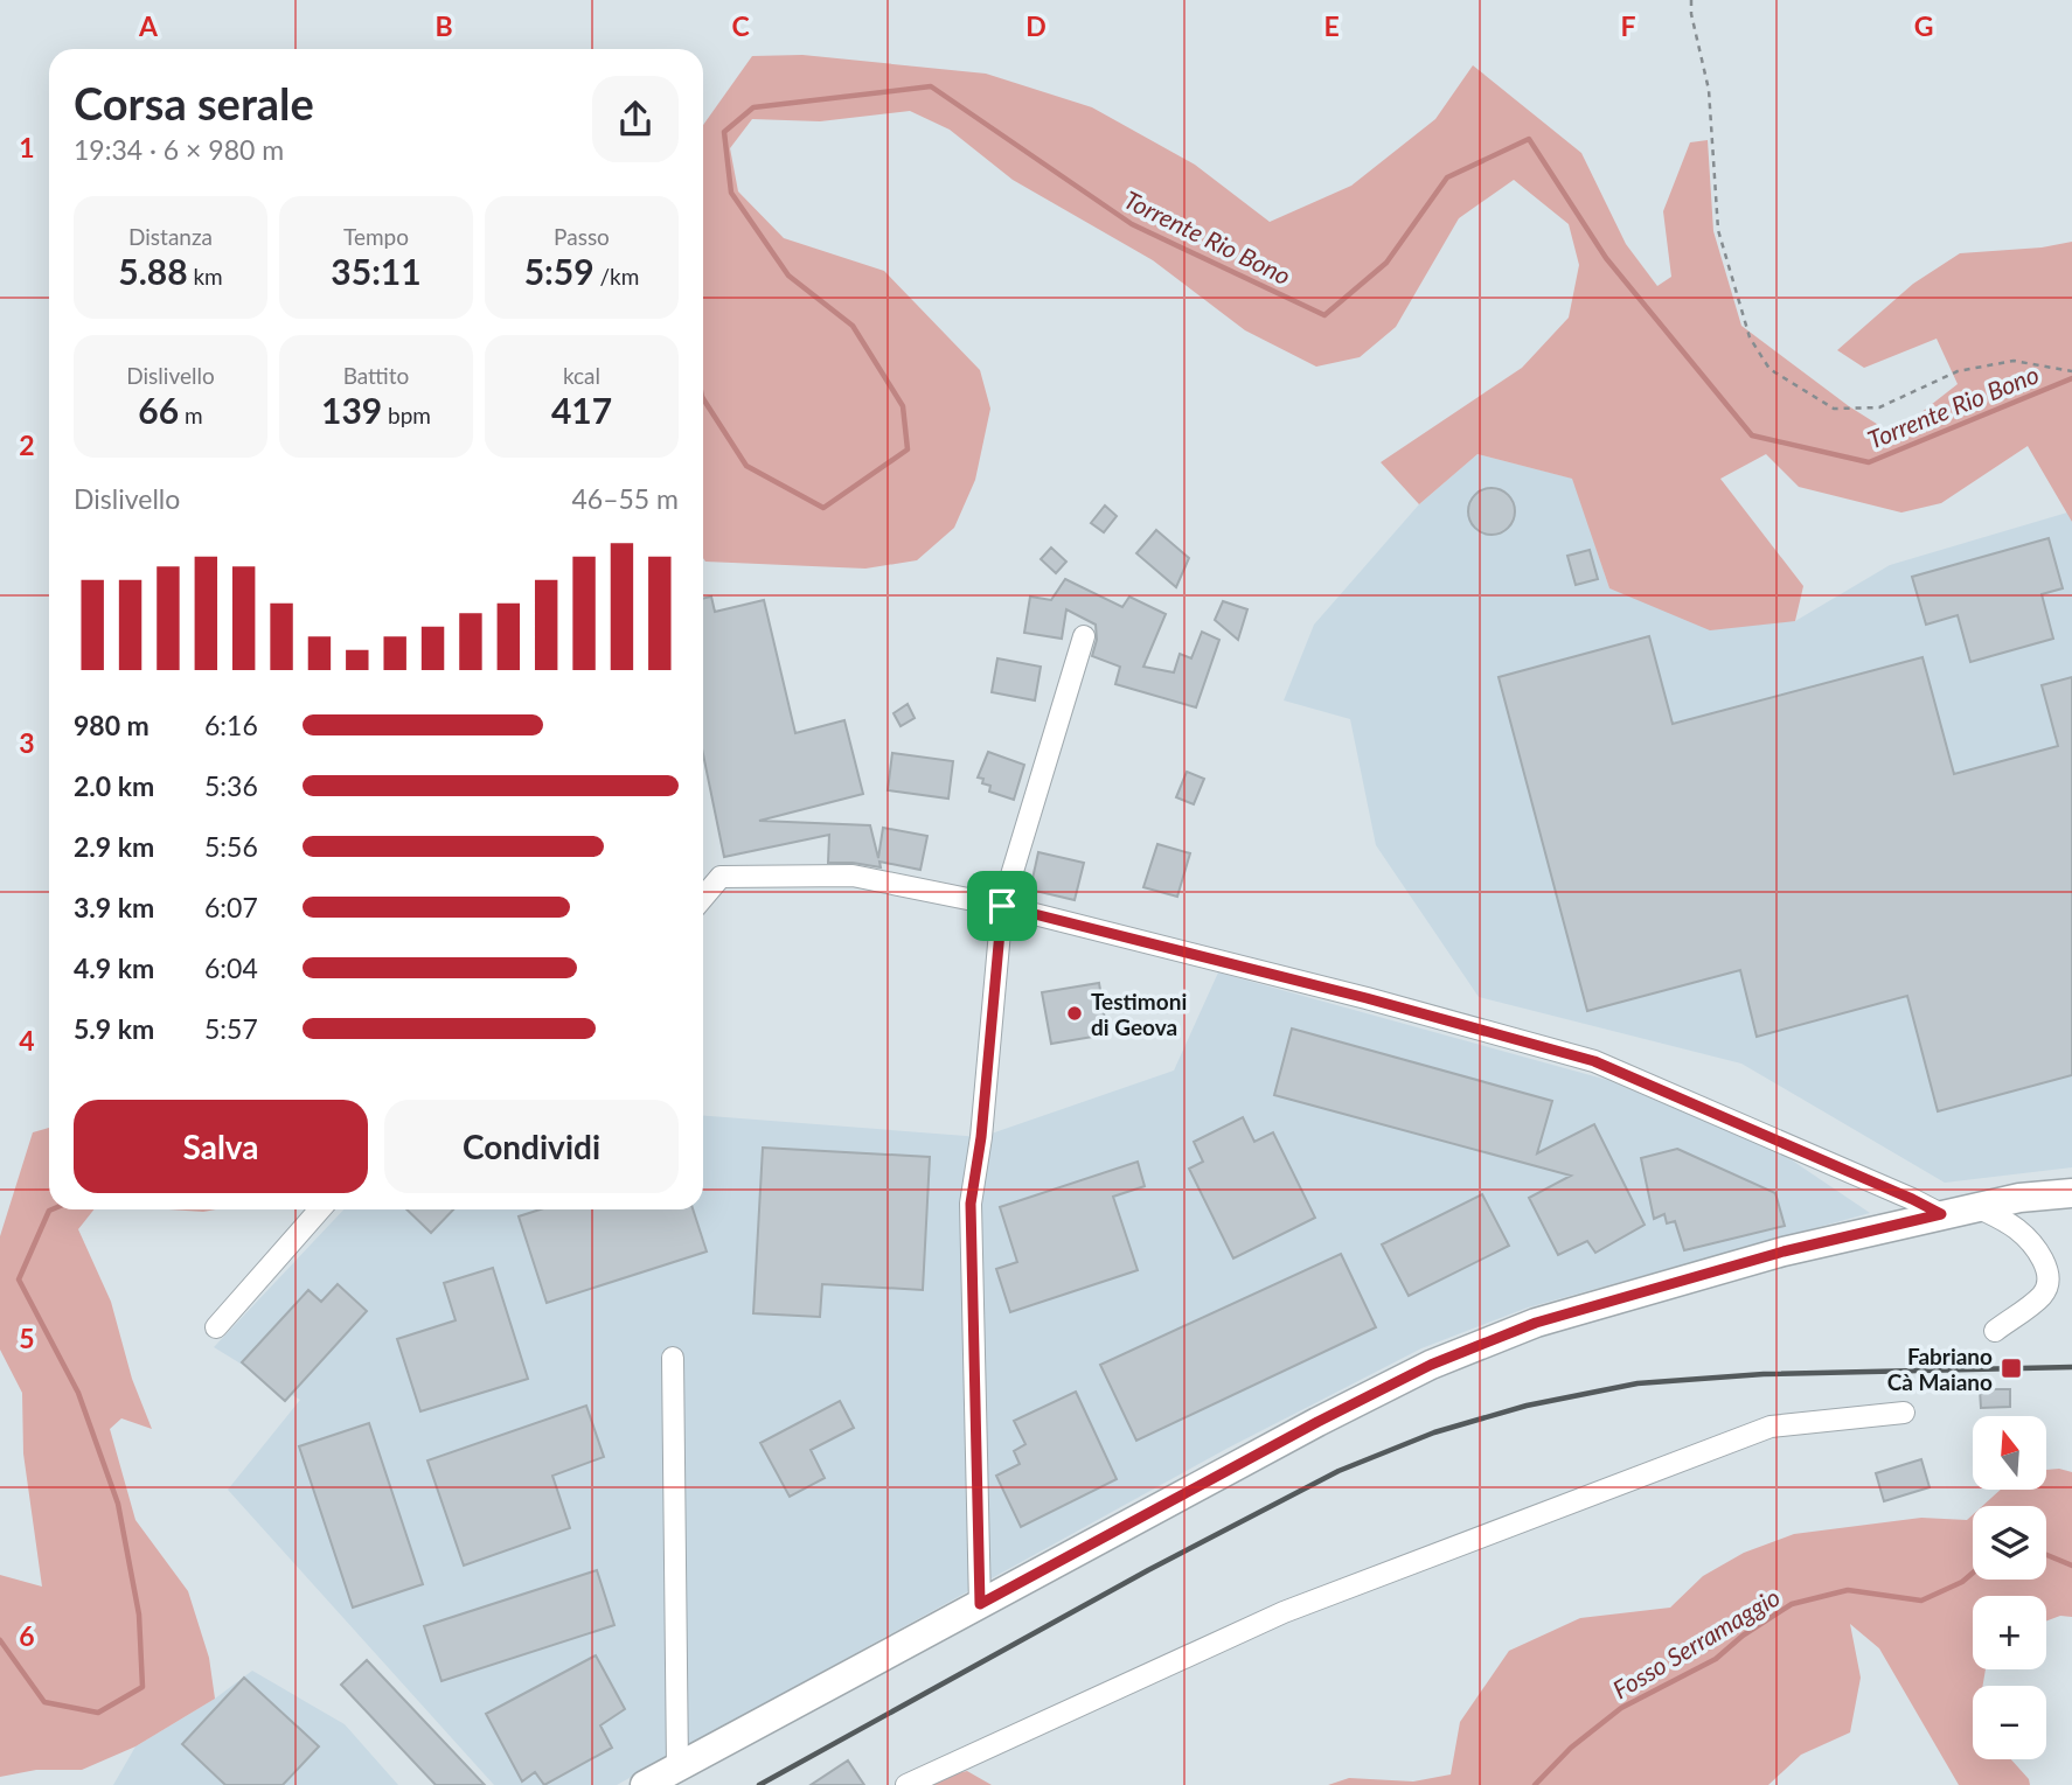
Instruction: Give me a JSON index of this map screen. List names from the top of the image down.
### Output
{
  "water": ["Torrente Rio Bono", "Fosso Serramaggio"],
  "places": {
    "other": ["Testimoni di Geova"],
    "transit": ["Fabriano Cà Maiano"]
  },
  "north": "top",
  "page": {
    "heading": ["Corsa serale", "19:34 · 6 × 980 m"],
    "stats": [
      ["Distanza", "5.88 km"],
      ["Tempo", "35:11"],
      ["Passo", "5:59 /km"],
      ["Dislivello", "66 m"],
      ["Battito", "139 bpm"],
      ["kcal", "417"]
    ],
    "chart": ["Dislivello", "46–55 m"],
    "list": [
      {
        "name": "980 m",
        "note": "6:16"
      },
      {
        "name": "2.0 km",
        "note": "5:36"
      },
      {
        "name": "2.9 km",
        "note": "5:56"
      },
      {
        "name": "3.9 km",
        "note": "6:07"
      },
      {
        "name": "4.9 km",
        "note": "6:04"
      },
      {
        "name": "5.9 km",
        "note": "5:57"
      }
    ],
    "buttons": ["Salva", "Condividi"],
    "map_buttons": ["+", "−"]
  },
  "grid": {
    "columns": [
      "A",
      "B",
      "C",
      "D",
      "E",
      "F",
      "G"
    ],
    "rows": [
      "1",
      "2",
      "3",
      "4",
      "5",
      "6"
    ]
  }
}
